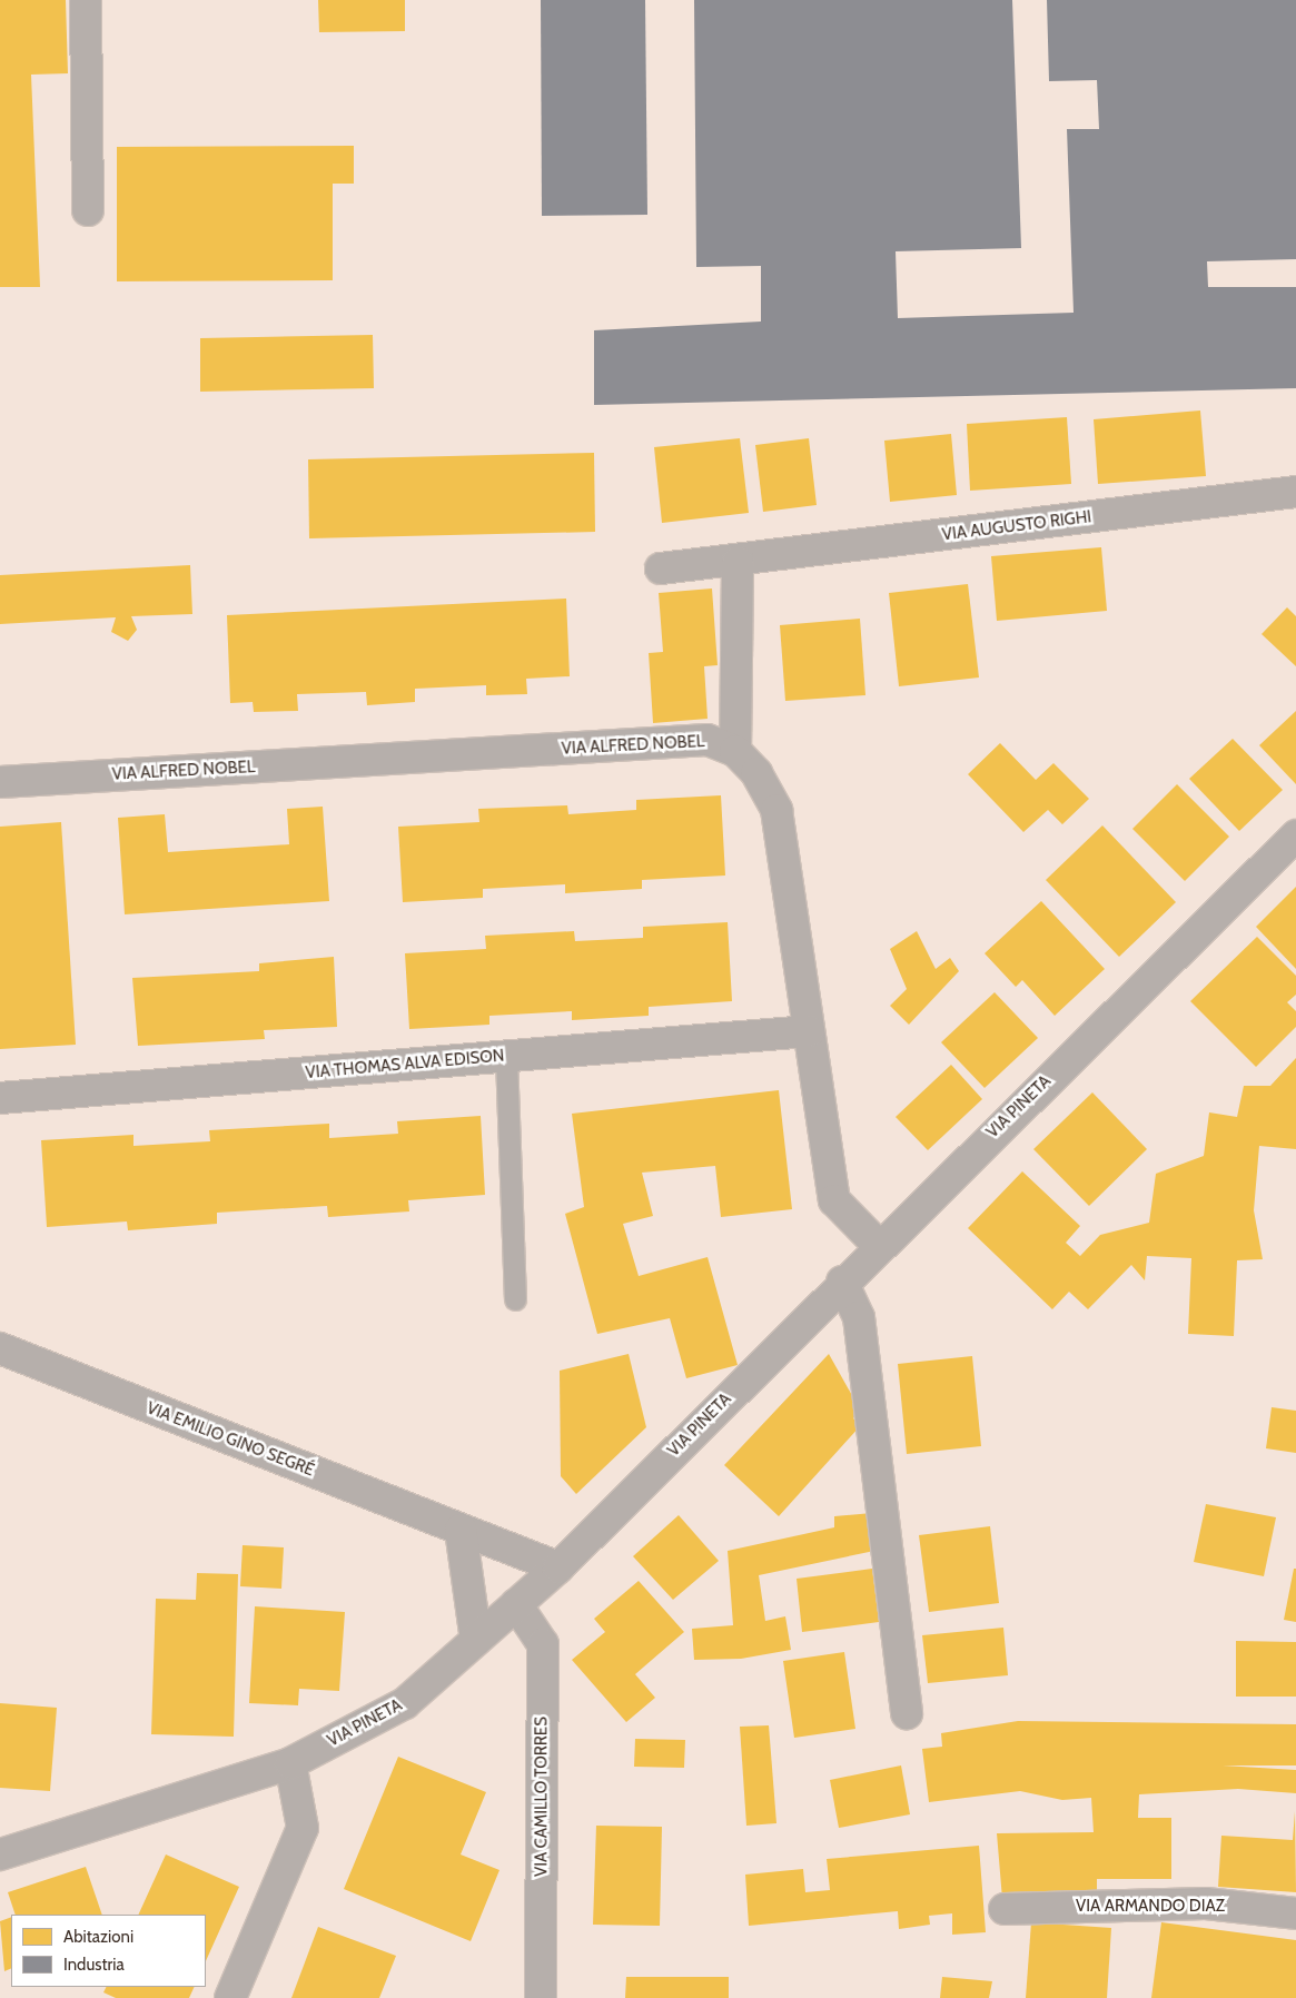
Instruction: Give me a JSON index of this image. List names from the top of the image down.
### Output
{
  "streets": {
    "street": [
      "VIA AUGUSTO RIGHI",
      "VIA ALFRED NOBEL",
      "VIA THOMAS ALVA EDISON",
      "VIA PINETA",
      "VIA EMILIO GINO SEGRÉ",
      "VIA CAMILLO TORRES",
      "VIA ARMANDO DIAZ"
    ]
  },
  "crossings": [
    ["VIA ALFRED NOBEL", "VIA THOMAS ALVA EDISON"],
    ["VIA ALFRED NOBEL", "VIA PINETA"],
    ["VIA PINETA", "VIA EMILIO GINO SEGRÉ"],
    ["VIA PINETA", "VIA CAMILLO TORRES"]
  ],
  "legend": ["Abitazioni", "Industria"]
}
